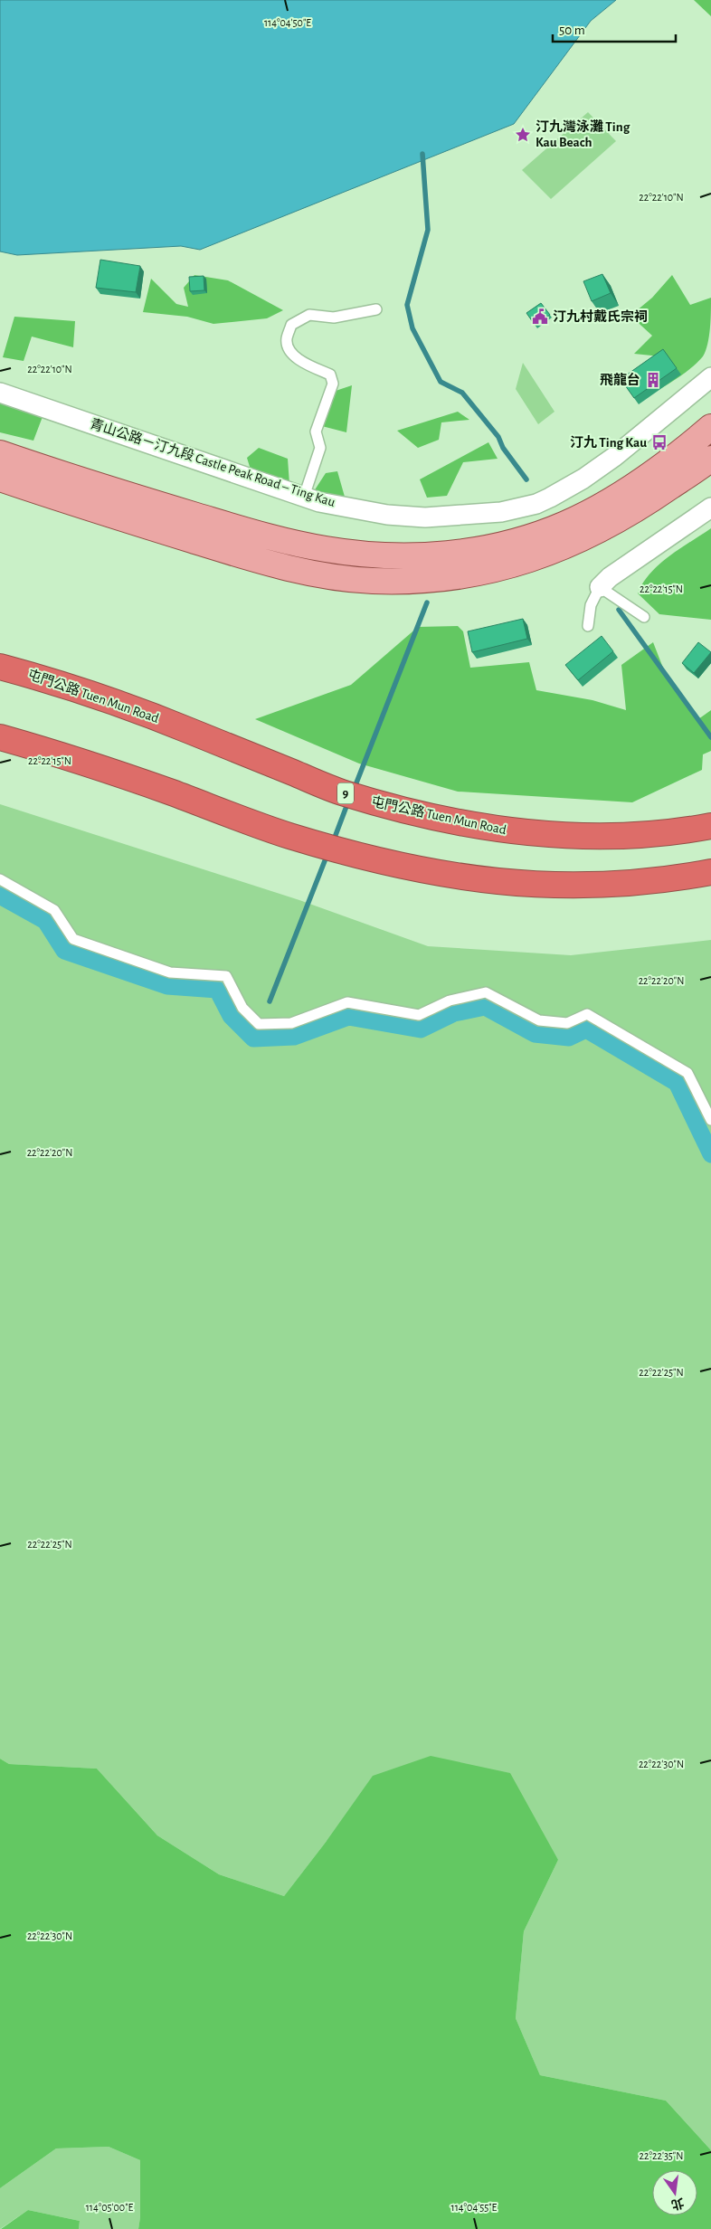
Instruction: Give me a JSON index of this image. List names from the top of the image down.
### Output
{
  "streets": {
    "highway": ["屯門公路 Tuen Mun Road", "9"],
    "street": ["青山公路－汀九段 Castle Peak Road – Ting Kau"]
  },
  "places": {
    "place": ["汀九灣泳灘 Ting Kau Beach"],
    "public building": ["汀九村戴氏宗祠"],
    "building": ["飛龍台"],
    "bus stop": ["汀九 Ting Kau"]
  },
  "scale_bar": "50 m",
  "north": "bottom",
  "coordinates": [
    "114°04'50\"E",
    "22°22'10\"N",
    "22°22'15\"N",
    "22°22'20\"N",
    "22°22'25\"N",
    "22°22'30\"N",
    "22°22'35\"N",
    "114°05'00\"E",
    "114°04'55\"E"
  ]
}
